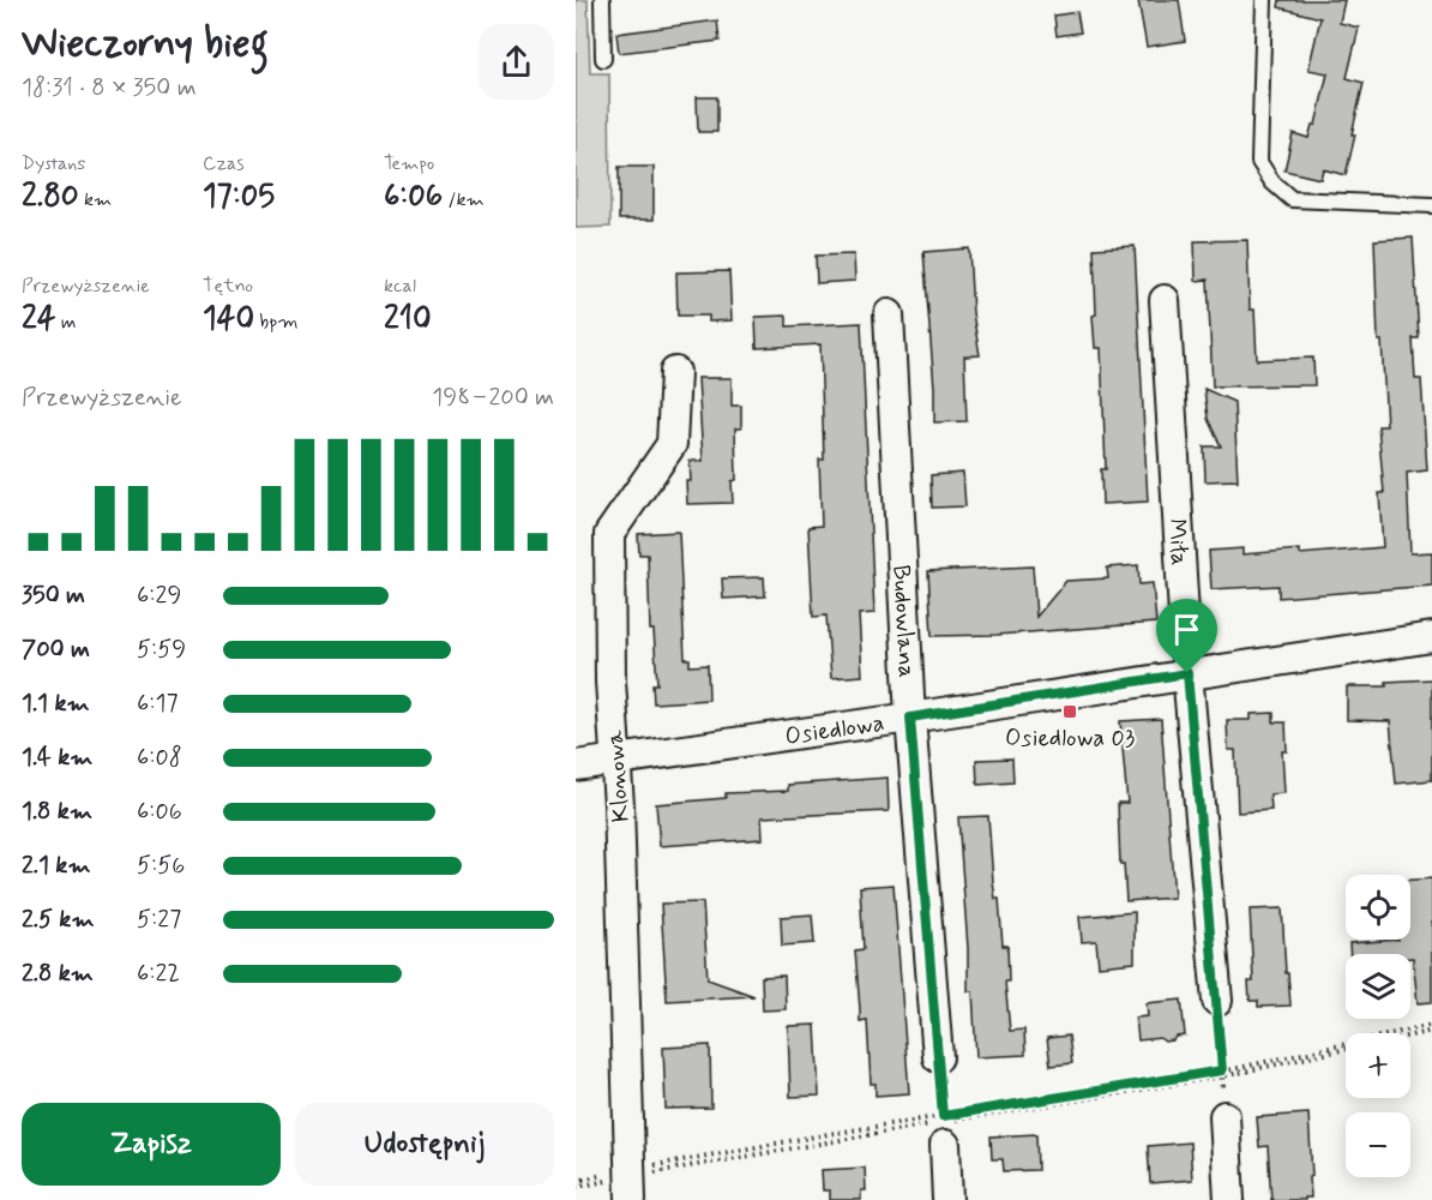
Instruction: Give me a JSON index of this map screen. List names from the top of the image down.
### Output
{
  "streets": {
    "street": [
      "Miła",
      "Budowlana",
      "Osiedlowa",
      "Klonowa"
    ]
  },
  "crossings": [
    ["Miła", "Osiedlowa"],
    ["Budowlana", "Osiedlowa"],
    ["Osiedlowa", "Klonowa"]
  ],
  "places": {
    "transit": ["Osiedlowa 03"]
  },
  "page": {
    "heading": ["Wieczorny bieg", "18:31 · 8 × 350 m"],
    "stats": [
      ["Dystans", "2.80 km"],
      ["Czas", "17:05"],
      ["Tempo", "6:06 /km"],
      ["Przewyższenie", "24 m"],
      ["Tętno", "140 bpm"],
      ["kcal", "210"]
    ],
    "chart": ["Przewyższenie", "198–200 m"],
    "list": [
      {
        "name": "350 m",
        "note": "6:29"
      },
      {
        "name": "700 m",
        "note": "5:59"
      },
      {
        "name": "1.1 km",
        "note": "6:17"
      },
      {
        "name": "1.4 km",
        "note": "6:08"
      },
      {
        "name": "1.8 km",
        "note": "6:06"
      },
      {
        "name": "2.1 km",
        "note": "5:56"
      },
      {
        "name": "2.5 km",
        "note": "5:27"
      },
      {
        "name": "2.8 km",
        "note": "6:22"
      }
    ],
    "map_buttons": ["+", "−"],
    "buttons": ["Zapisz", "Udostępnij"]
  }
}
